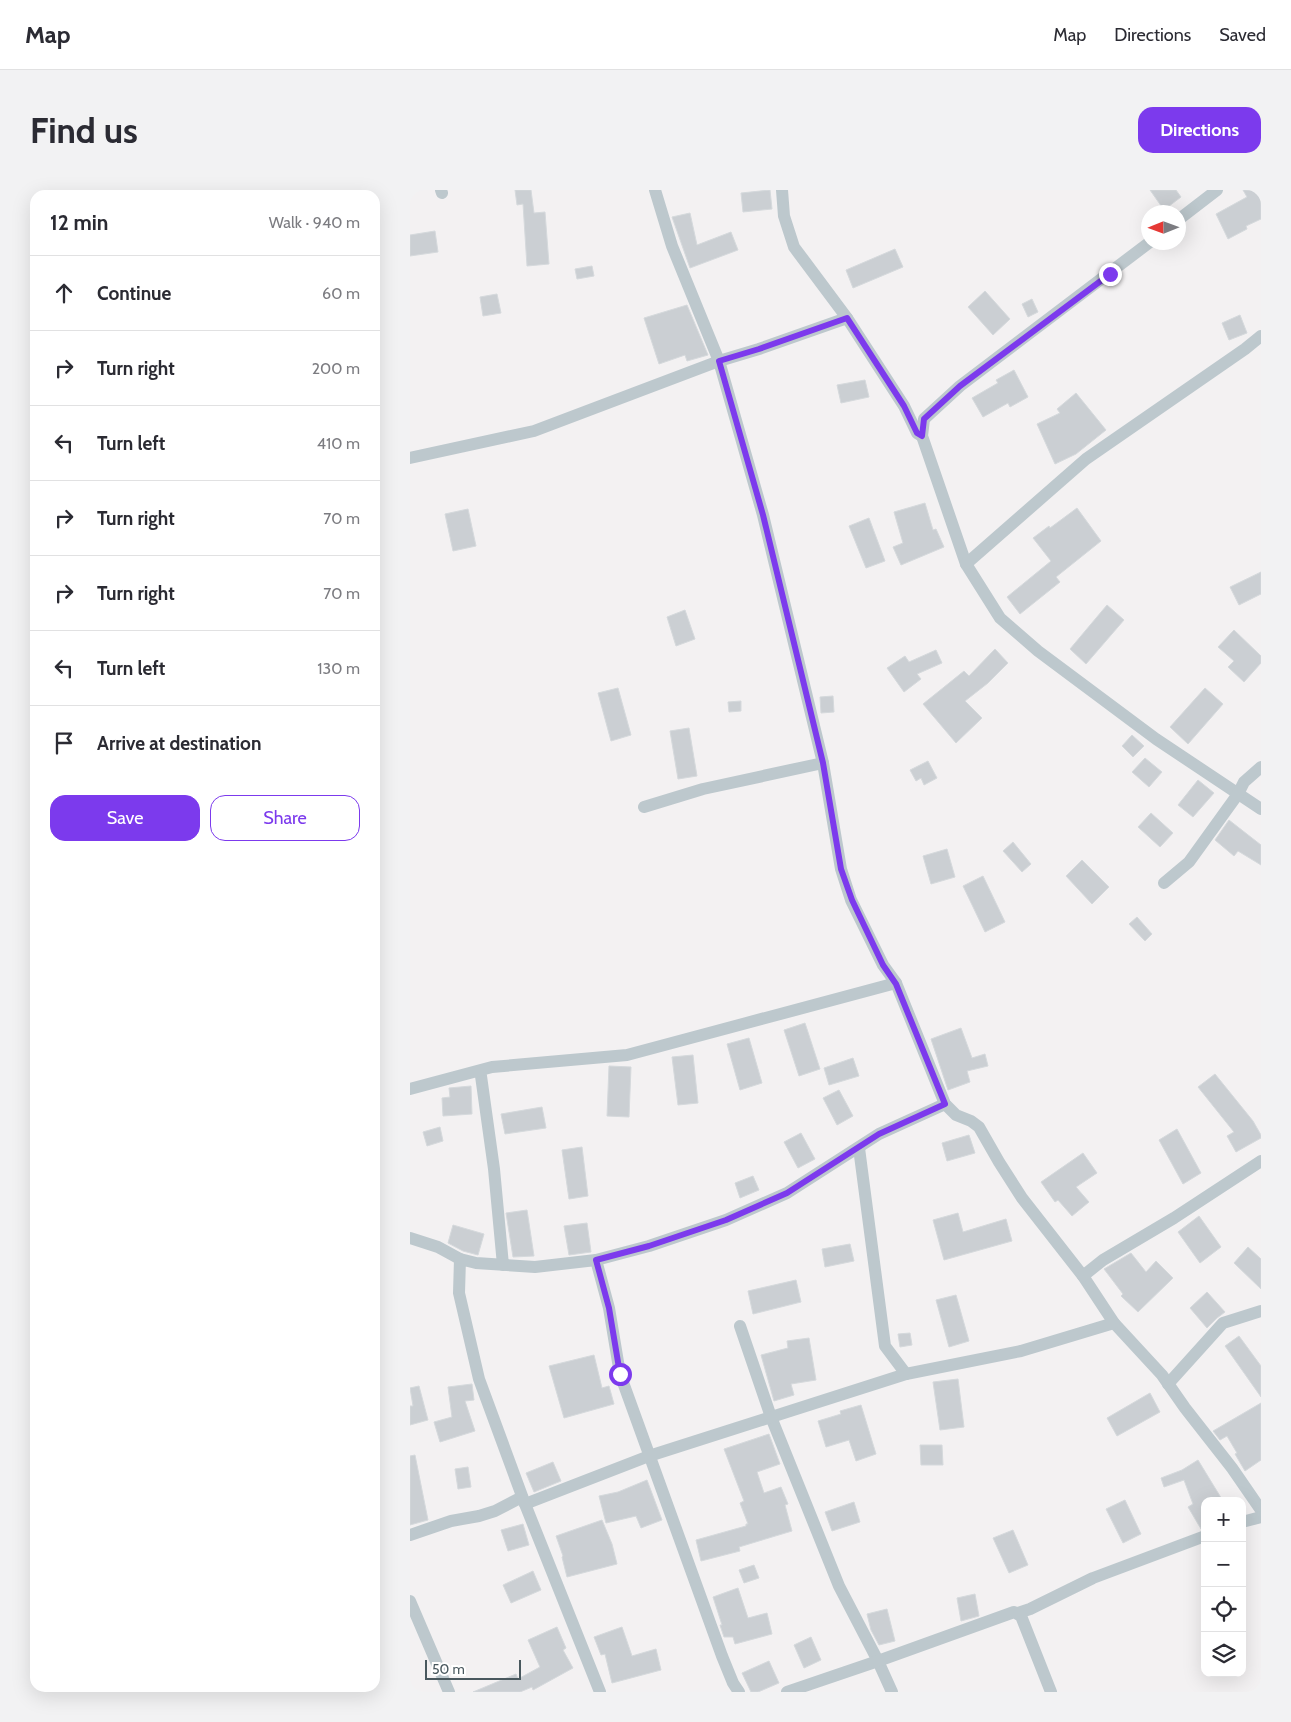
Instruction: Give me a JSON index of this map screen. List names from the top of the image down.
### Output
{
  "scale_bar": "50 m",
  "north": "left",
  "page": {
    "header": "Map",
    "nav": ["Map", "Directions", "Saved"],
    "buttons": [
      "Directions",
      ["Save", "Share"]
    ],
    "title": "Find us",
    "heading": ["12 min", "Walk · 940 m"],
    "list": [
      ["Continue", "60 m"],
      ["Turn right", "200 m"],
      ["Turn left", "410 m"],
      ["Turn right", "70 m"],
      ["Turn right", "70 m"],
      ["Turn left", "130 m"],
      "Arrive at destination"
    ],
    "map_buttons": ["+", "−"],
    "scale": "50 m"
  }
}
